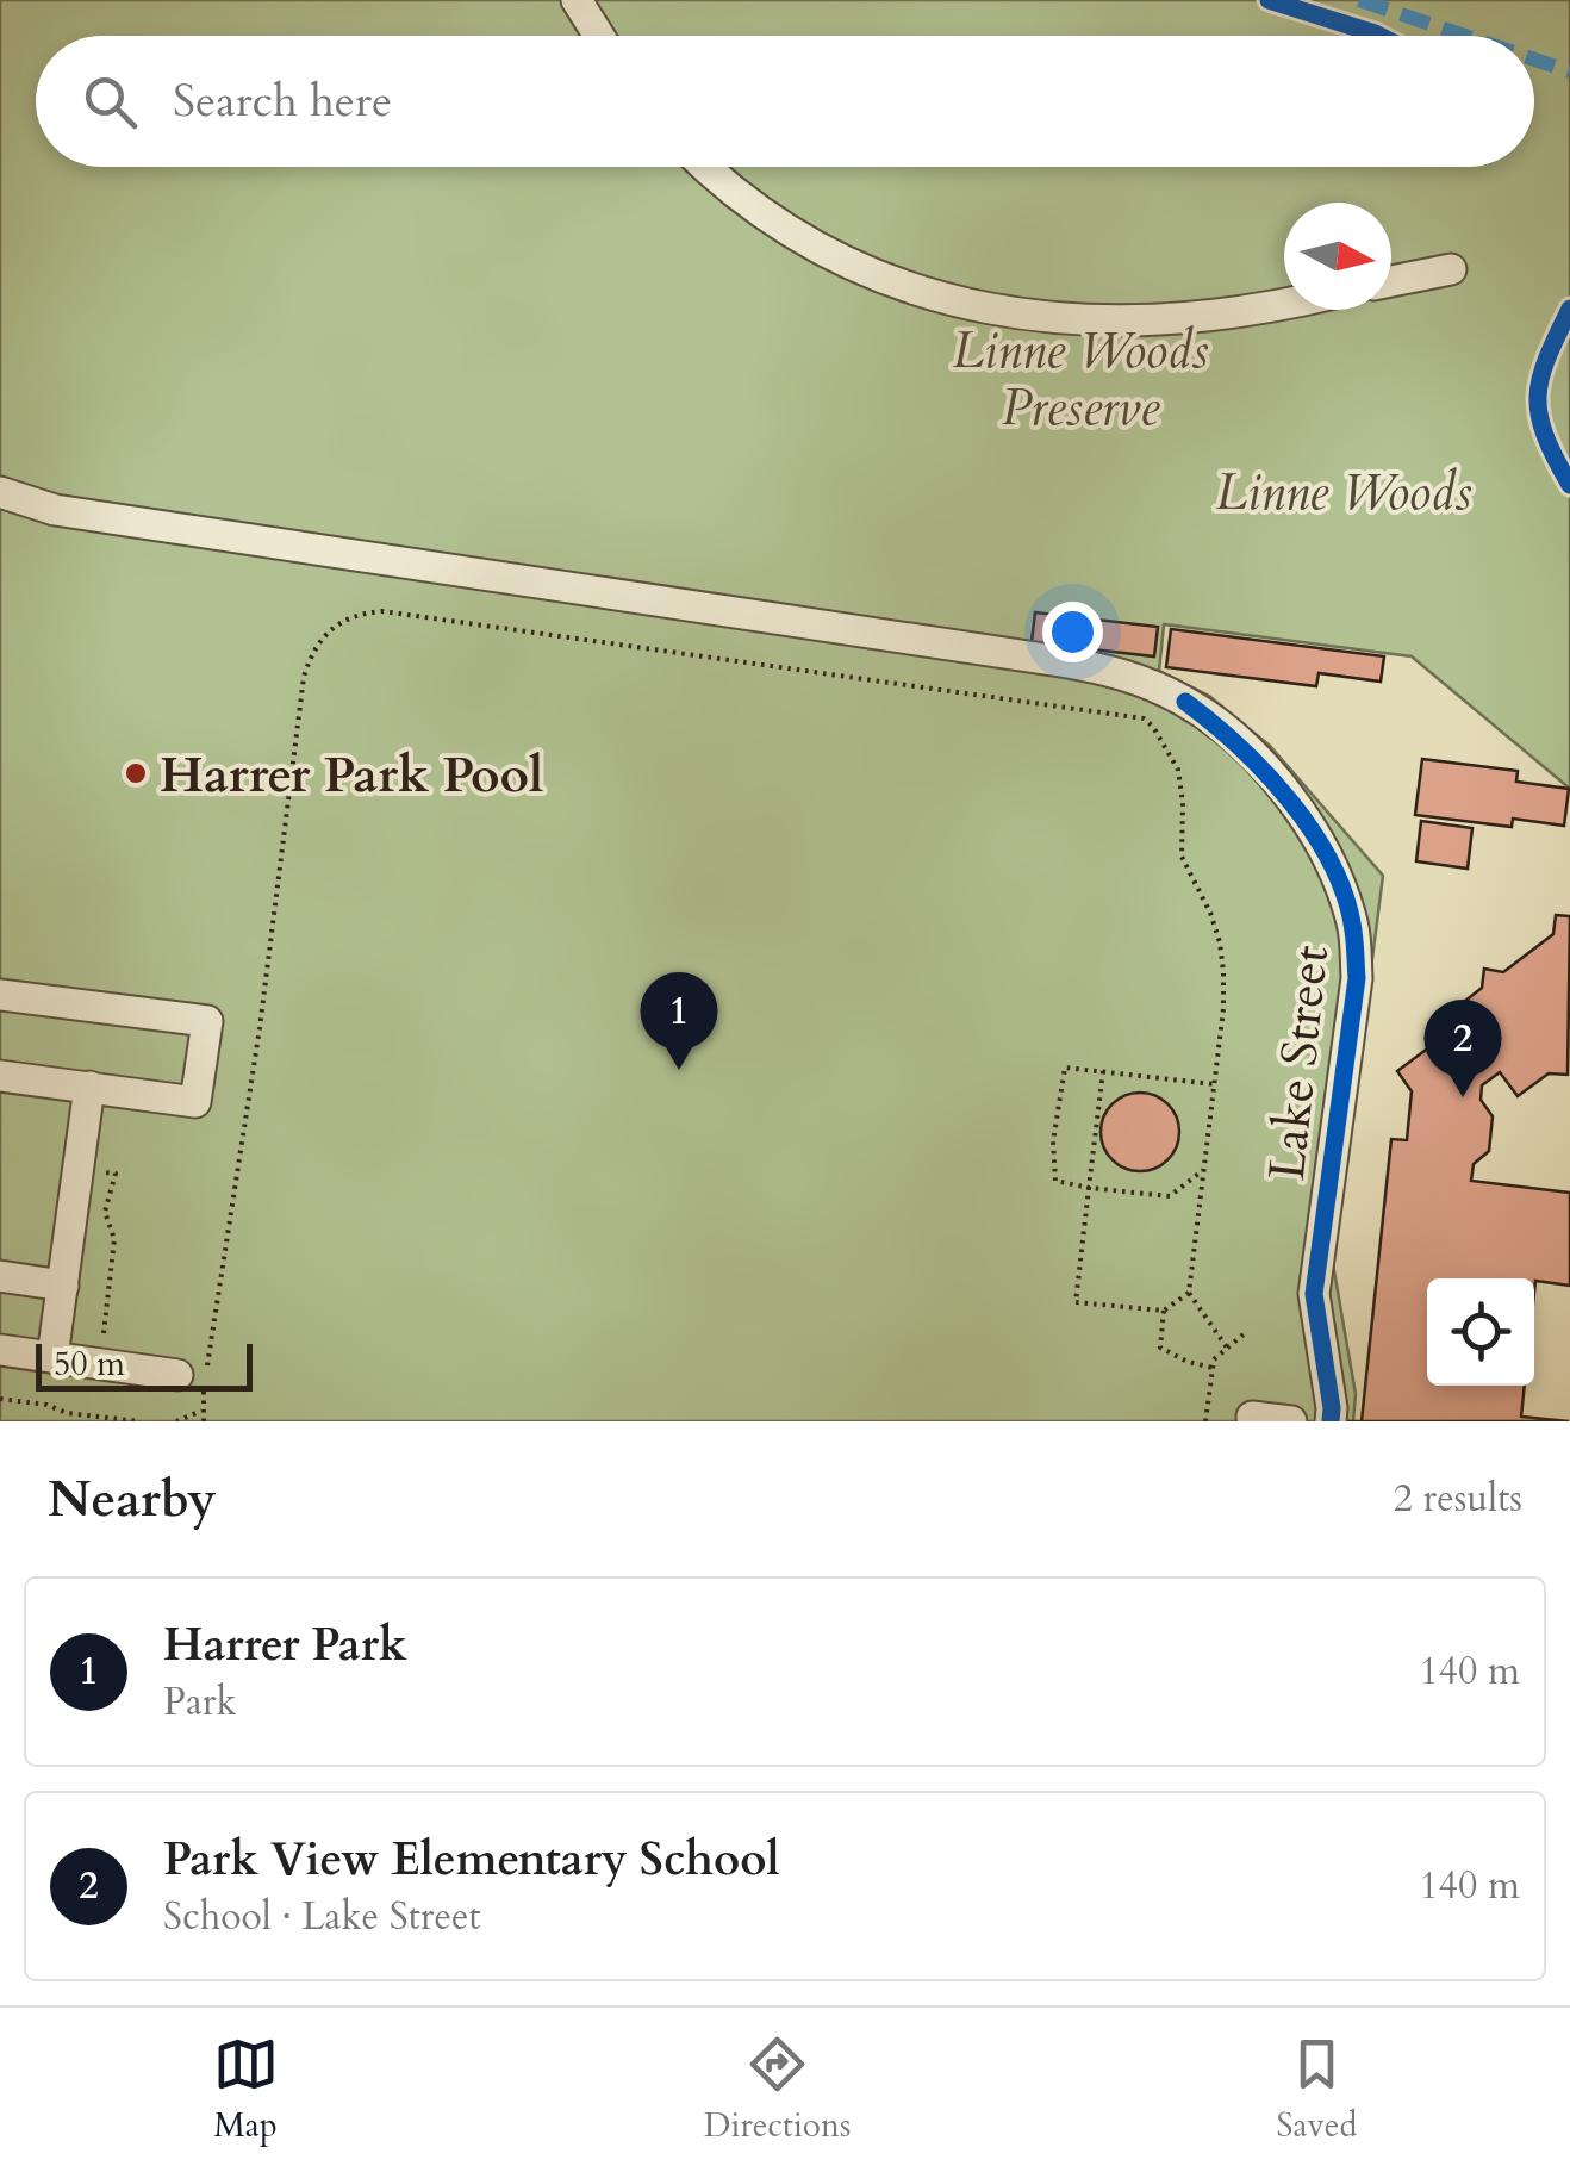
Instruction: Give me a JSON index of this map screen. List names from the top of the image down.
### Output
{
  "streets": {
    "street": ["Lake Street"]
  },
  "parks": ["Linne Woods Preserve", "Linne Woods"],
  "places": ["Harrer Park Pool"],
  "scale_bar": "50 m",
  "north": "right",
  "page": {
    "search": "Search here",
    "pins": ["1", "2"],
    "scale": "50 m",
    "heading": ["Nearby", "2 results"],
    "list": [
      {
        "mark": "1",
        "name": "Harrer Park",
        "note": "Park",
        "value": "140 m"
      },
      {
        "mark": "2",
        "name": "Park View Elementary School",
        "note": "School · Lake Street",
        "value": "140 m"
      }
    ],
    "nav": ["Map", "Directions", "Saved"]
  }
}
